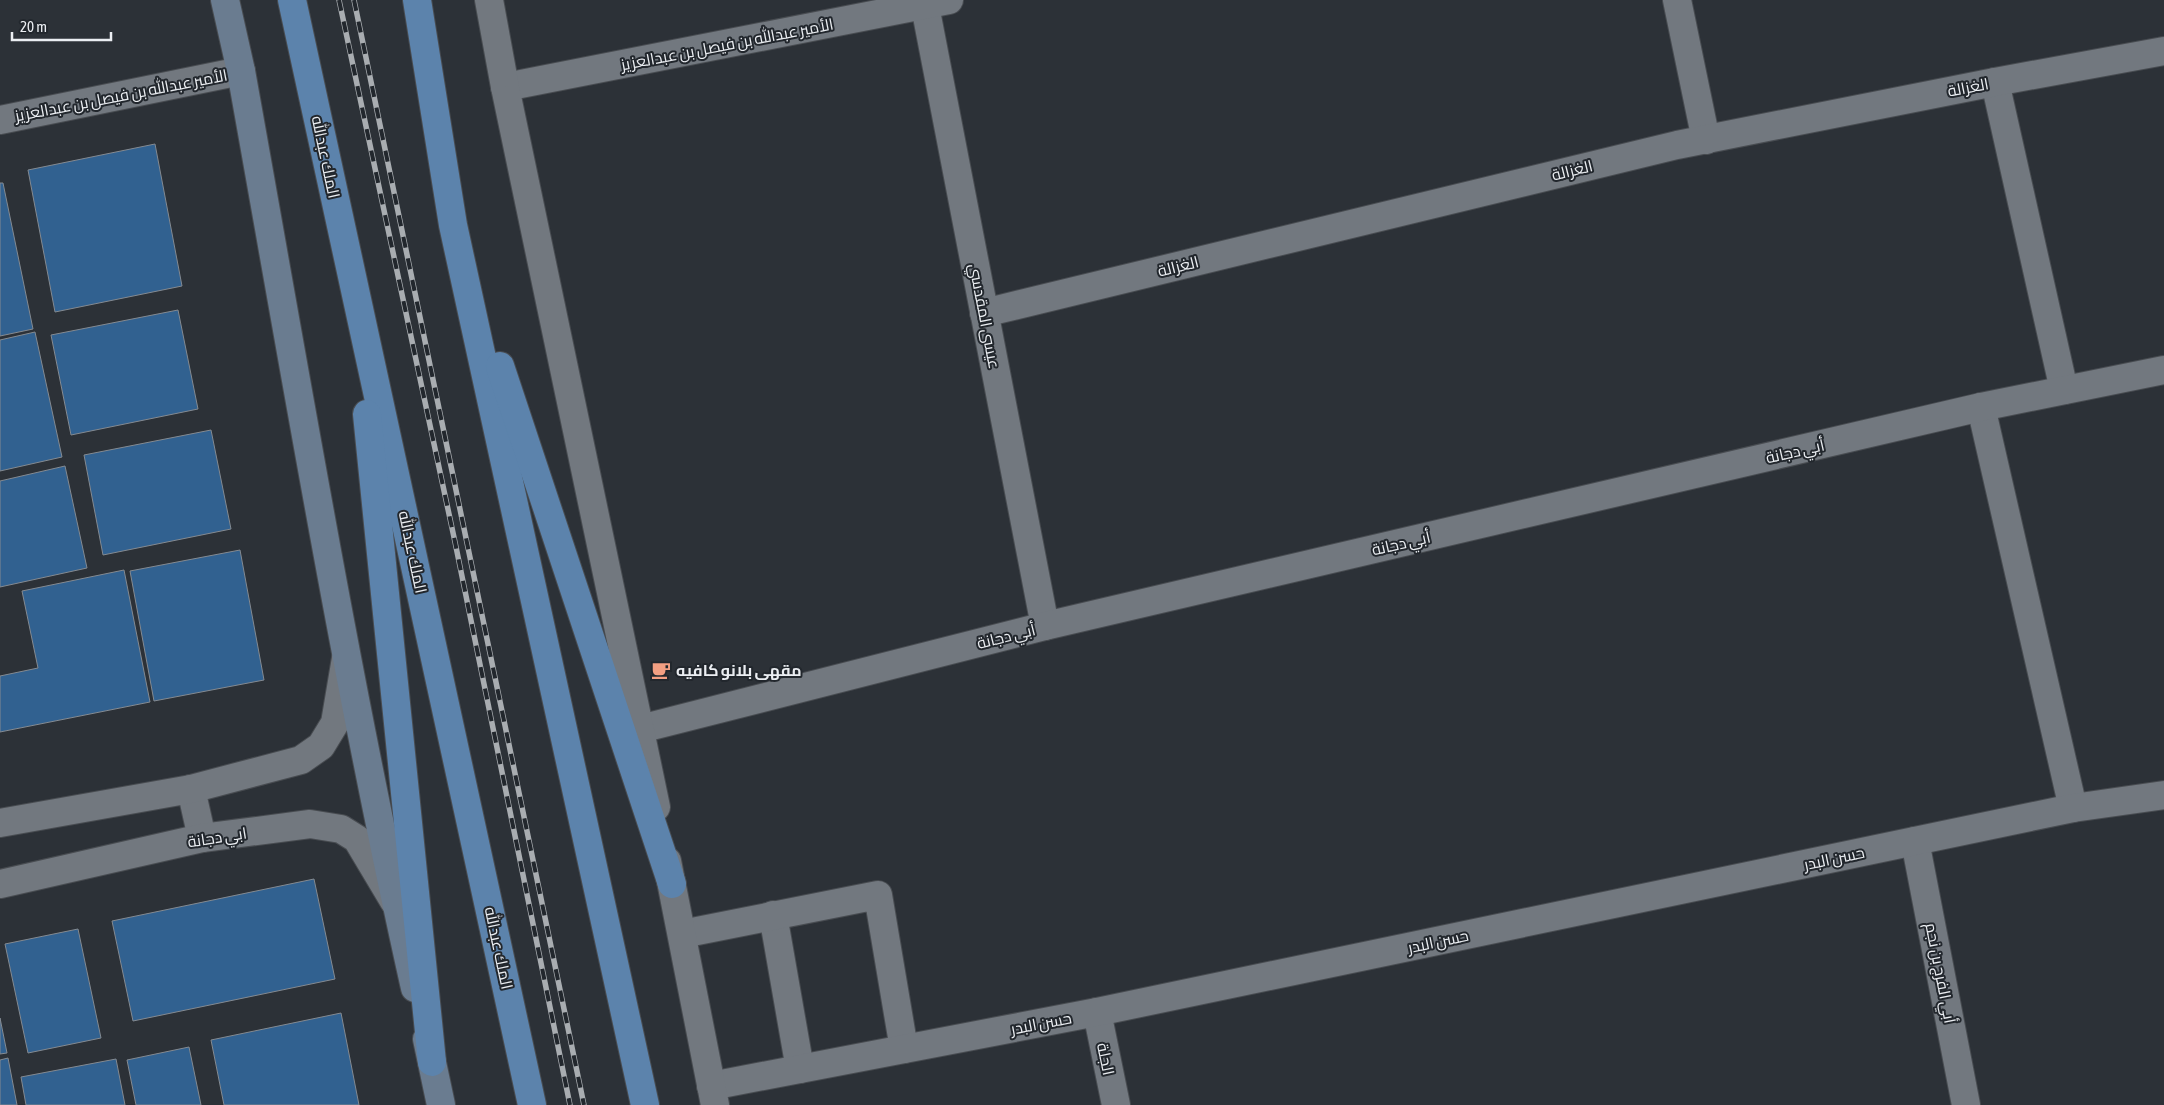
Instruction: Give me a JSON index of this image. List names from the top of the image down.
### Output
{
  "streets": {
    "highway": ["الملك عبدالله"],
    "street": [
      "الأمير عبدالله بن فيصل بن عبدالعزيز",
      "الغزالة",
      "عيسى المقدسي",
      "أبي دجانة",
      "ابي دجانة",
      "حسن البدر",
      "أبي الفرج بن نجم",
      "الجلة"
    ]
  },
  "crossings": [
    ["الأمير عبدالله بن فيصل بن عبدالعزيز", "عيسى المقدسي"],
    ["الغزالة", "عيسى المقدسي"],
    ["عيسى المقدسي", "أبي دجانة"],
    ["حسن البدر", "أبي الفرج بن نجم"],
    ["حسن البدر", "الجلة"]
  ],
  "places": {
    "cafe": ["مقهى بلانو كافيه"]
  },
  "scale_bar": "20 m"
}
